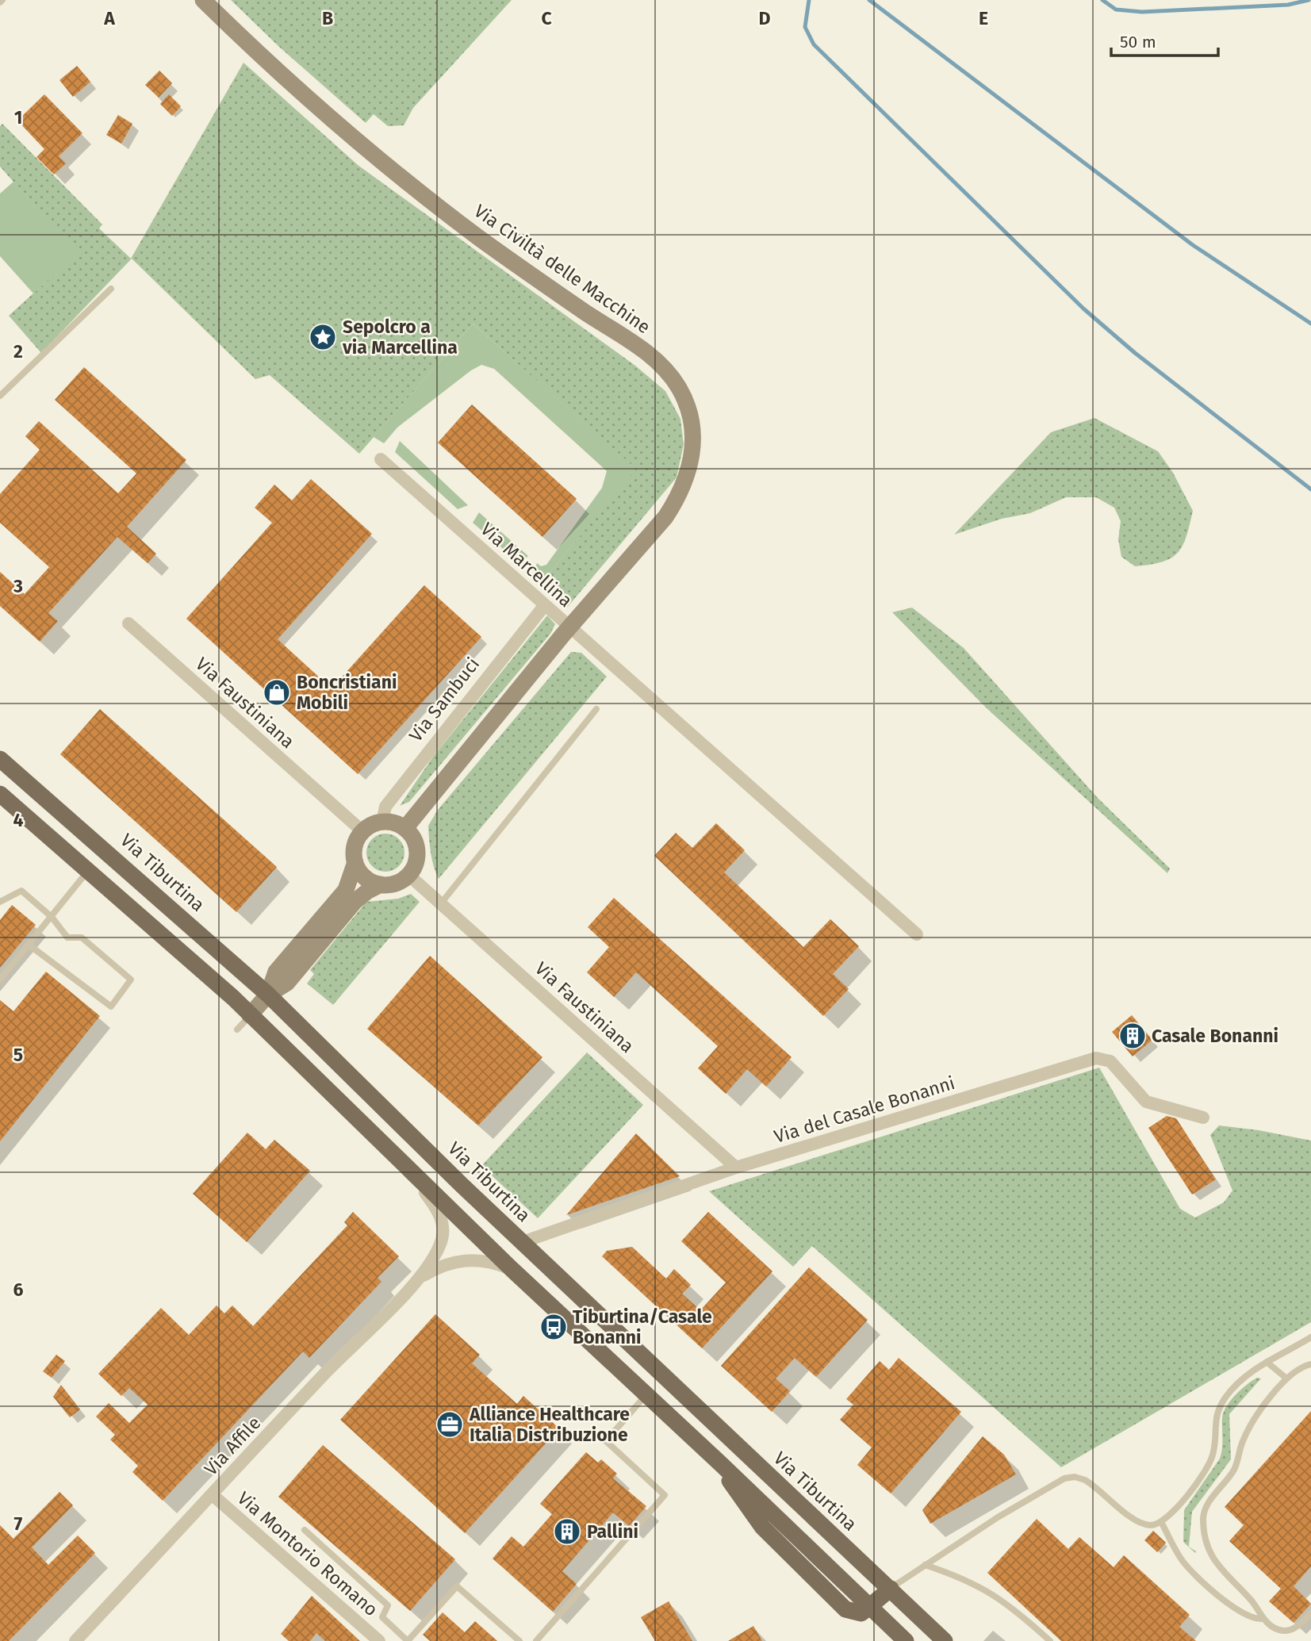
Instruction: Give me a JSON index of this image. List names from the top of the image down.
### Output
{
  "streets": {
    "main road": ["Via Tiburtina"],
    "street": [
      "Via Civiltà delle Macchine",
      "Via Marcellina",
      "Via Sambuci",
      "Via Faustiniana",
      "Via del Casale Bonanni",
      "Via Affile",
      "Via Montorio Romano"
    ]
  },
  "crossings": [
    ["Via Civiltà delle Macchine", "Via Marcellina"],
    ["Via Marcellina", "Via Sambuci"],
    ["Via Sambuci", "Via Faustiniana"],
    ["Via Faustiniana", "Via del Casale Bonanni"],
    ["Via Tiburtina", "Via del Casale Bonanni"],
    ["Via Affile", "Via Montorio Romano"]
  ],
  "places": {
    "place": ["Sepolcro a via Marcellina"],
    "shop": ["Boncristiani Mobili"],
    "building": ["Casale Bonanni", "Pallini"],
    "bus stop": ["Tiburtina/Casale Bonanni"],
    "office": ["Alliance Healthcare Italia Distribuzione"]
  },
  "scale_bar": "50 m",
  "grid": {
    "columns": [
      "A",
      "B",
      "C",
      "D",
      "E"
    ],
    "rows": [
      "1",
      "2",
      "3",
      "4",
      "5",
      "6",
      "7"
    ]
  }
}
